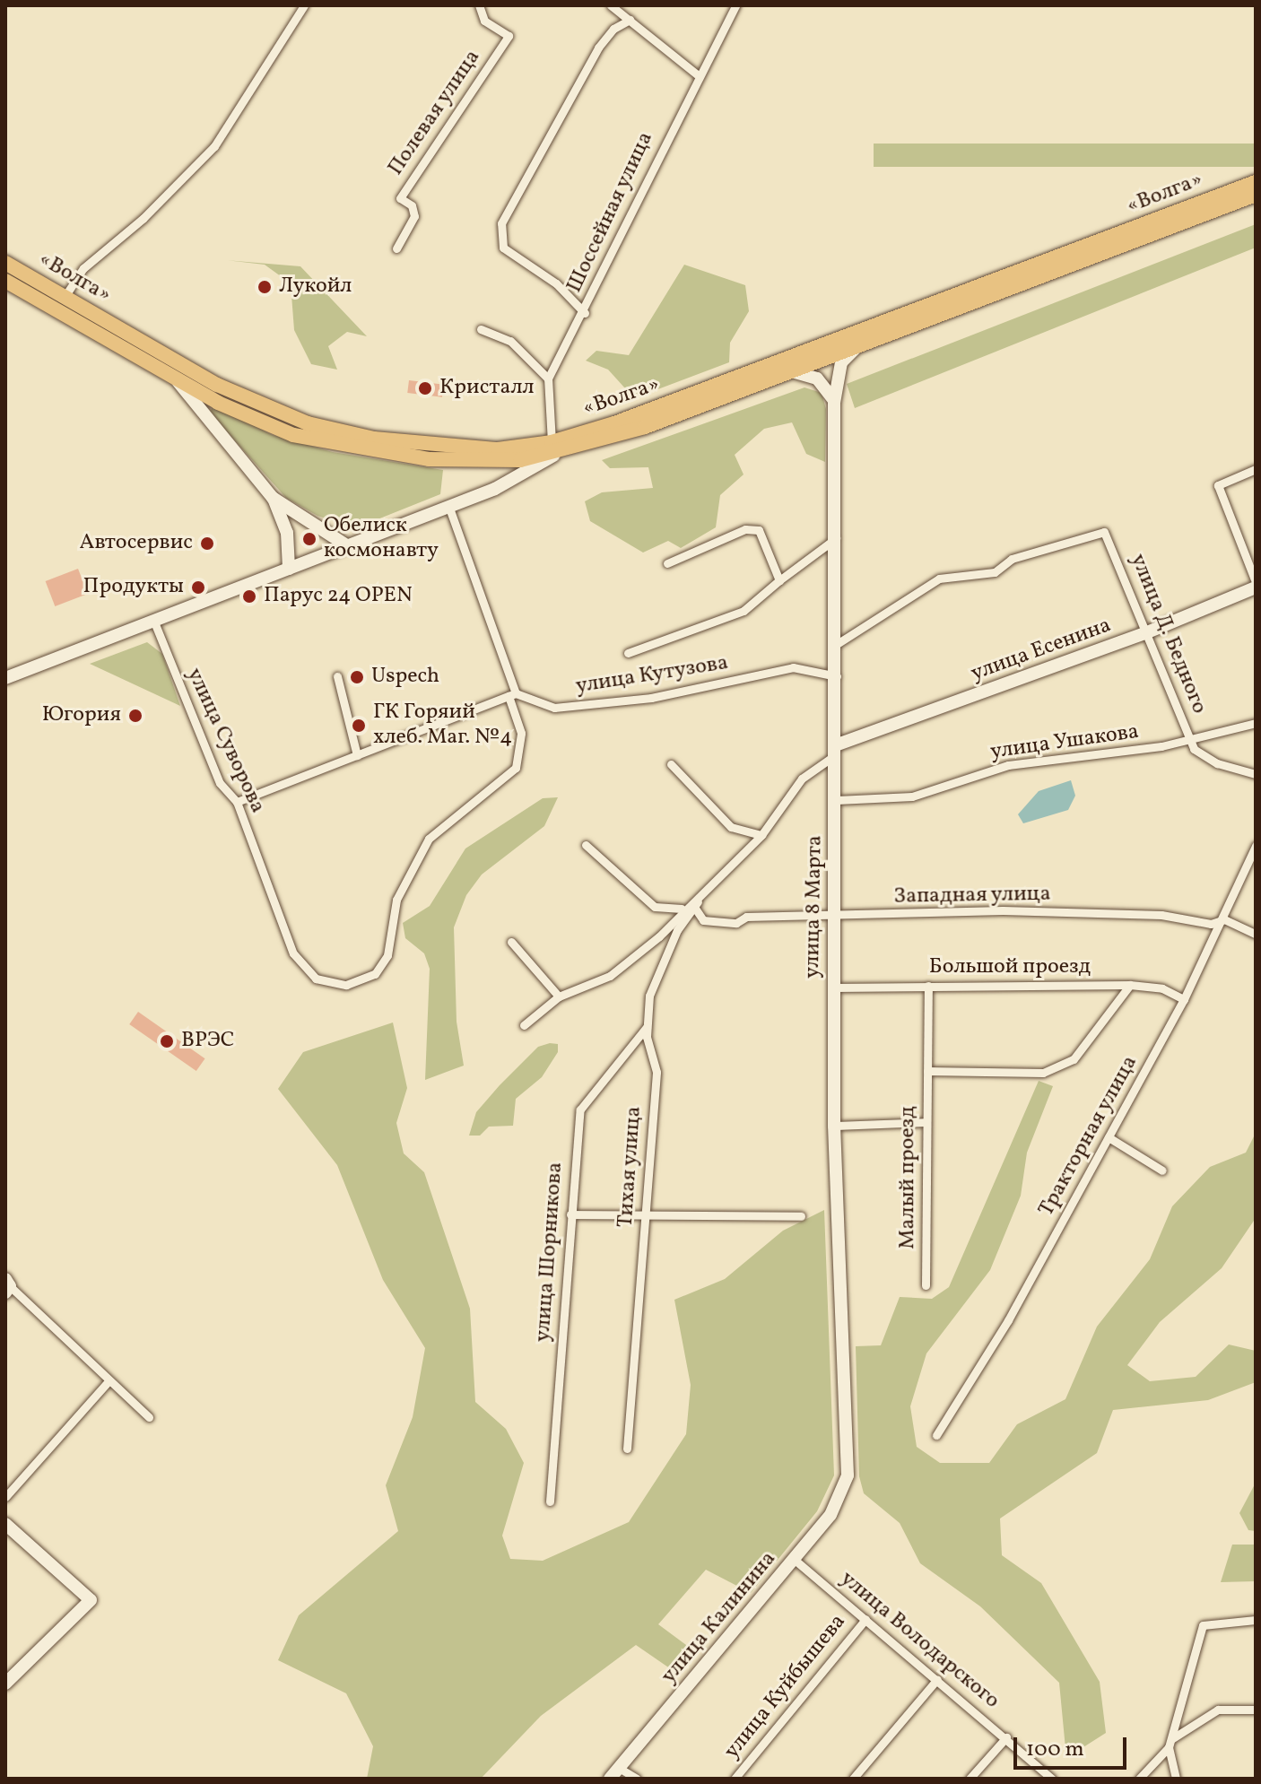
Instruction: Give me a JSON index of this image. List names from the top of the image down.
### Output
{
  "streets": {
    "highway": ["«Волга»"],
    "main road": ["улица Есенина", "улица 8 Марта", "улица Калинина"],
    "street": [
      "Полевая улица",
      "Шоссейная улица",
      "улица Д. Бедного",
      "улица Кутузова",
      "улица Суворова",
      "улица Ушакова",
      "Западная улица",
      "Большой проезд",
      "Тракторная улица",
      "Тихая улица",
      "Малый проезд",
      "улица Шорникова",
      "улица Володарского",
      "улица Куйбышева"
    ]
  },
  "crossings": [
    ["«Волга»", "улица 8 Марта"],
    ["улица Д. Бедного", "улица Есенина"],
    ["улица Д. Бедного", "улица Ушакова"],
    ["улица Д. Бедного", "улица 8 Марта"],
    ["улица Есенина", "улица 8 Марта"],
    ["улица Кутузова", "улица Суворова"],
    ["улица Кутузова", "улица 8 Марта"],
    ["улица Ушакова", "улица 8 Марта"],
    ["Западная улица", "улица 8 Марта"],
    ["Западная улица", "Тракторная улица"],
    ["Западная улица", "Тихая улица"],
    ["улица 8 Марта", "Большой проезд"],
    ["улица 8 Марта", "улица Калинина"],
    ["Большой проезд", "Тракторная улица"],
    ["Большой проезд", "Малый проезд"],
    ["Тихая улица", "улица Шорникова"],
    ["улица Калинина", "улица Володарского"],
    ["улица Володарского", "улица Куйбышева"]
  ],
  "places": [
    "Лукойл",
    "Кристалл",
    "Обелиск космонавту",
    "Автосервис",
    "Продукты",
    "Парус 24 OPEN",
    "Uspech",
    "Югория",
    "ГК Горяий хлеб. Маг. №4",
    "ВРЭС"
  ],
  "scale_bar": "100 m"
}
